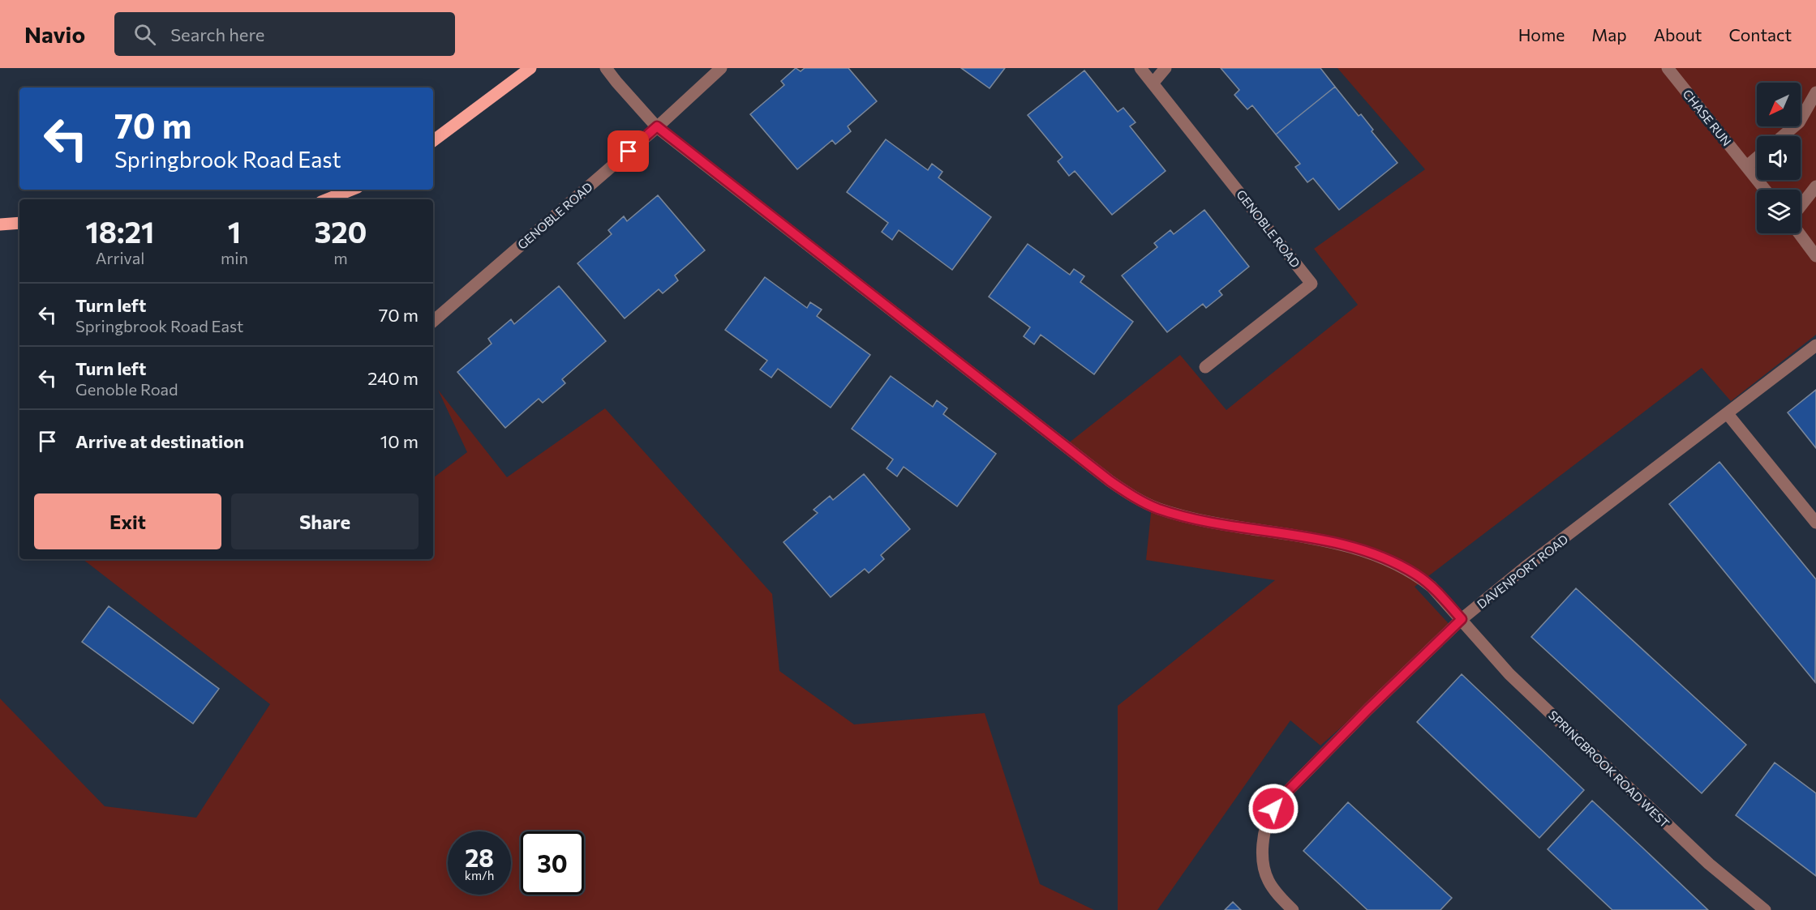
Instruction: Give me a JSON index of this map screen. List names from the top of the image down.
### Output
{
  "streets": {
    "street": [
      "CHASE RUN",
      "GENOBLE ROAD",
      "DAVENPORT ROAD",
      "SPRINGBROOK ROAD WEST"
    ]
  },
  "crossings": [
    ["GENOBLE ROAD", "SPRINGBROOK ROAD WEST"],
    ["DAVENPORT ROAD", "SPRINGBROOK ROAD WEST"]
  ],
  "north": "bottom left",
  "page": {
    "header": "Navio",
    "search": "Search here",
    "nav": [
      "Home",
      "Map",
      "About",
      "Contact"
    ],
    "turn": ["70 m", "Springbrook Road East"],
    "eta": [
      "18:21",
      "Arrival",
      "1",
      "min",
      "320",
      "m"
    ],
    "list": [
      {
        "name": "Turn left",
        "note": "Springbrook Road East",
        "value": "70 m"
      },
      {
        "name": "Turn left",
        "note": "Genoble Road",
        "value": "240 m"
      },
      {
        "name": "Arrive at destination",
        "value": "10 m"
      }
    ],
    "buttons": ["Exit", "Share"],
    "speed": "28 km/h",
    "limit": "30"
  }
}
